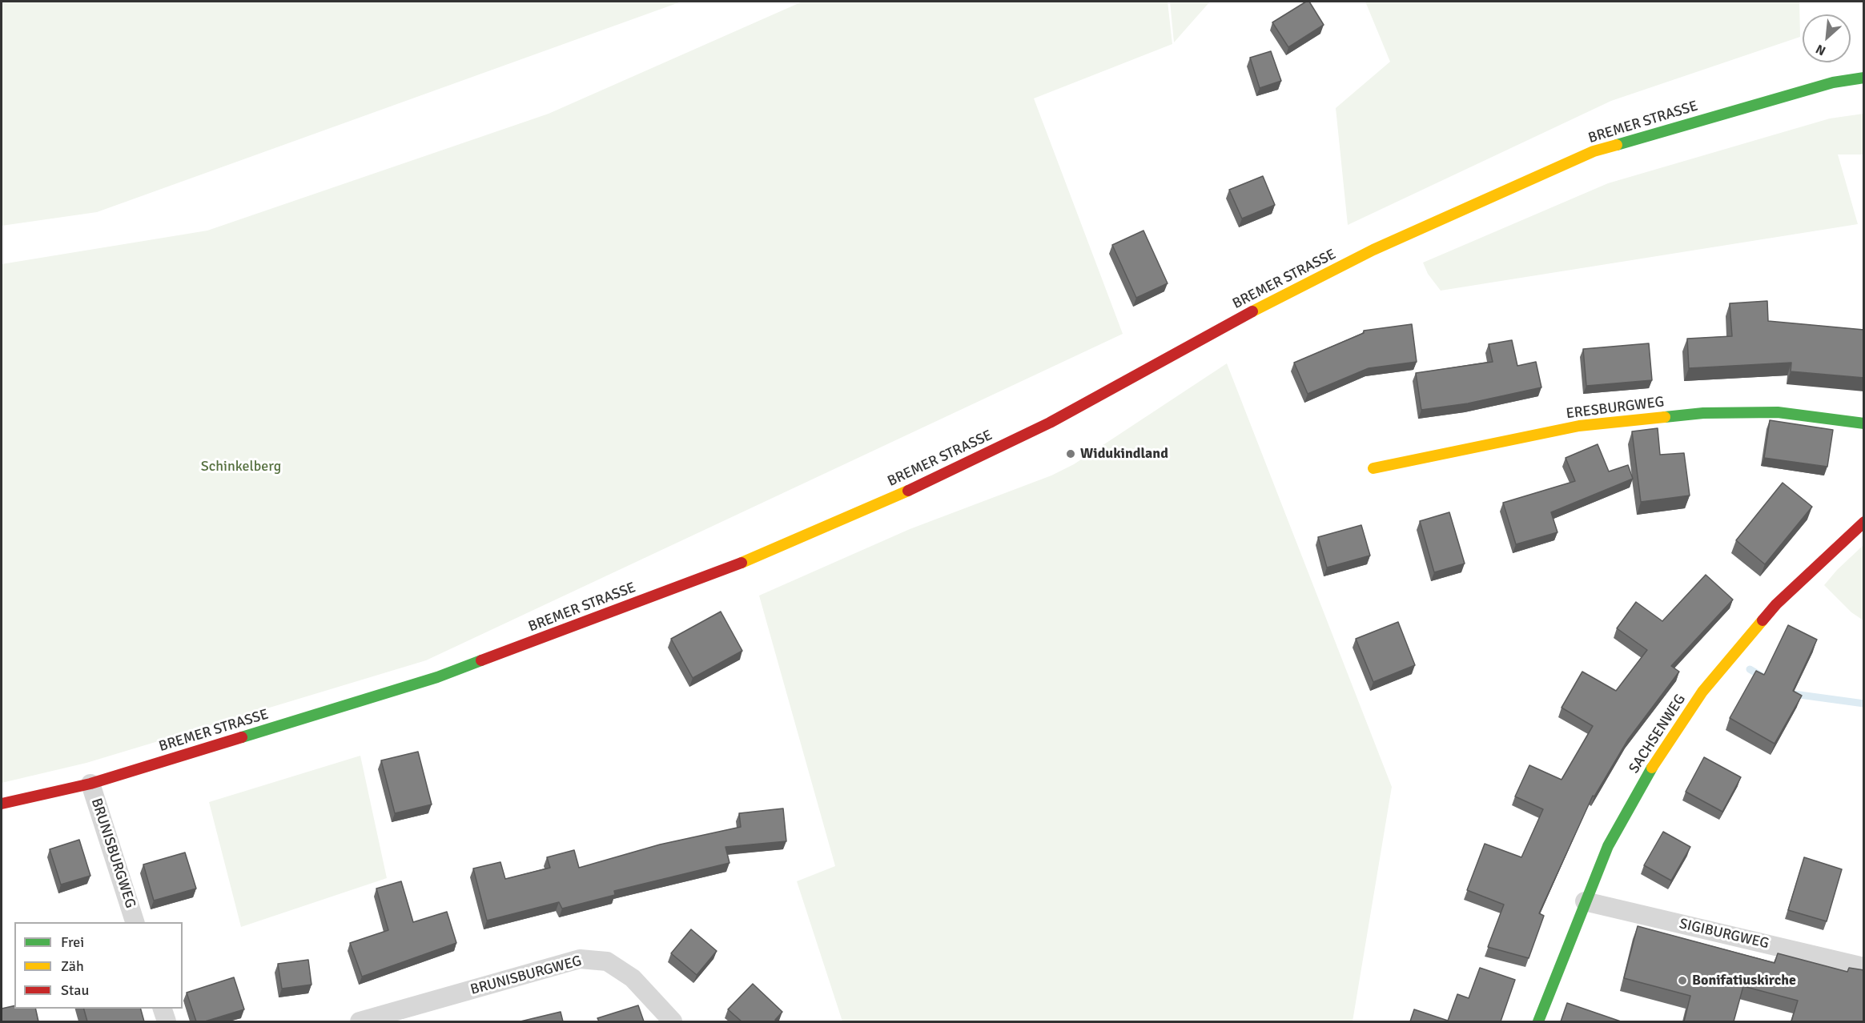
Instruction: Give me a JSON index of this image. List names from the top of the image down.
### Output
{
  "streets": {
    "main road": ["BREMER STRASSE", "ERESBURGWEG", "SACHSENWEG"],
    "street": ["BRUNISBURGWEG", "SIGIBURGWEG"]
  },
  "crossings": [
    ["BREMER STRASSE", "BRUNISBURGWEG"],
    ["SACHSENWEG", "SIGIBURGWEG"]
  ],
  "parks": ["Schinkelberg"],
  "places": ["Widukindland", "Bonifatiuskirche"],
  "legend": ["Frei", "Zäh", "Stau"],
  "north": "bottom left"
}
